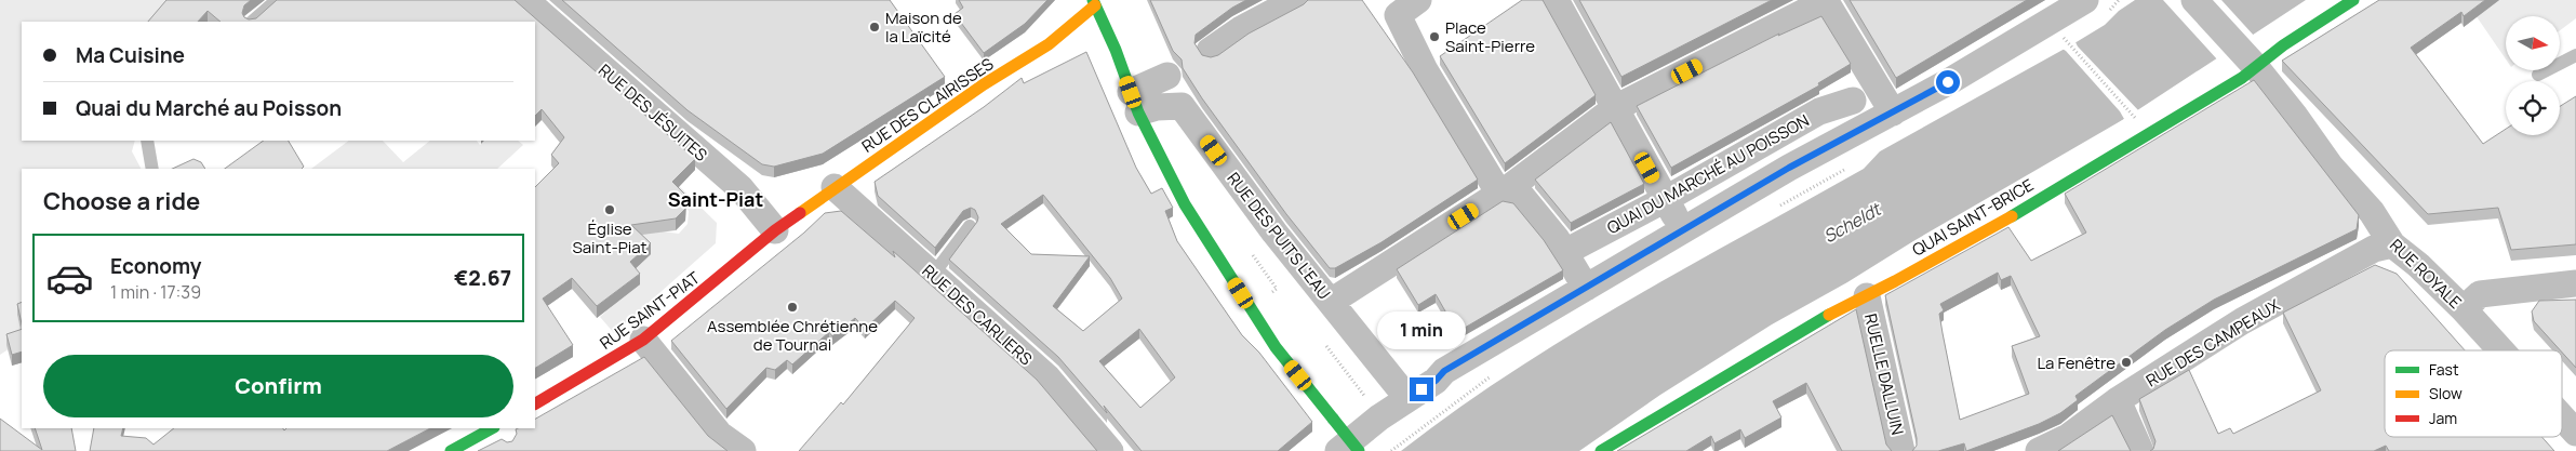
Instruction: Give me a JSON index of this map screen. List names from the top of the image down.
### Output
{
  "streets": {
    "street": [
      "RUE DES CLAIRISSES",
      "RUE DES JÉSUITES",
      "QUAI DU MARCHÉ AU POISSON",
      "QUAI SAINT-BRICE",
      "RUE DES PUITS L'EAU",
      "RUE ROYALE",
      "RUE SAINT-PIAT",
      "RUE DES CARLIERS",
      "RUE DES CAMPEAUX",
      "RUELLE DALLUIN"
    ]
  },
  "crossings": [
    ["RUE DES CLAIRISSES", "RUE DES JÉSUITES"],
    ["RUE DES CLAIRISSES", "RUE SAINT-PIAT"],
    ["RUE DES CLAIRISSES", "RUE DES CARLIERS"],
    ["RUE DES JÉSUITES", "RUE SAINT-PIAT"],
    ["QUAI SAINT-BRICE", "RUE ROYALE"],
    ["QUAI SAINT-BRICE", "RUELLE DALLUIN"],
    ["RUE ROYALE", "RUE DES CAMPEAUX"]
  ],
  "districts": ["Saint-Piat"],
  "water": ["Scheldt"],
  "places": [
    "Maison de la Laïcité",
    "Place Saint-Pierre",
    "Église Saint-Piat",
    "Assemblée Chrétienne de Tournai",
    "La Fenêtre"
  ],
  "legend": ["Fast", "Slow", "Jam"],
  "north": "right",
  "page": {
    "banner": ["Ma Cuisine", "Quai du Marché au Poisson"],
    "heading": "Choose a ride",
    "list": [
      {
        "name": "Economy",
        "note": "1 min · 17:39",
        "value": "€2.67"
      }
    ],
    "bubble": "1 min",
    "buttons": "Confirm"
  }
}
